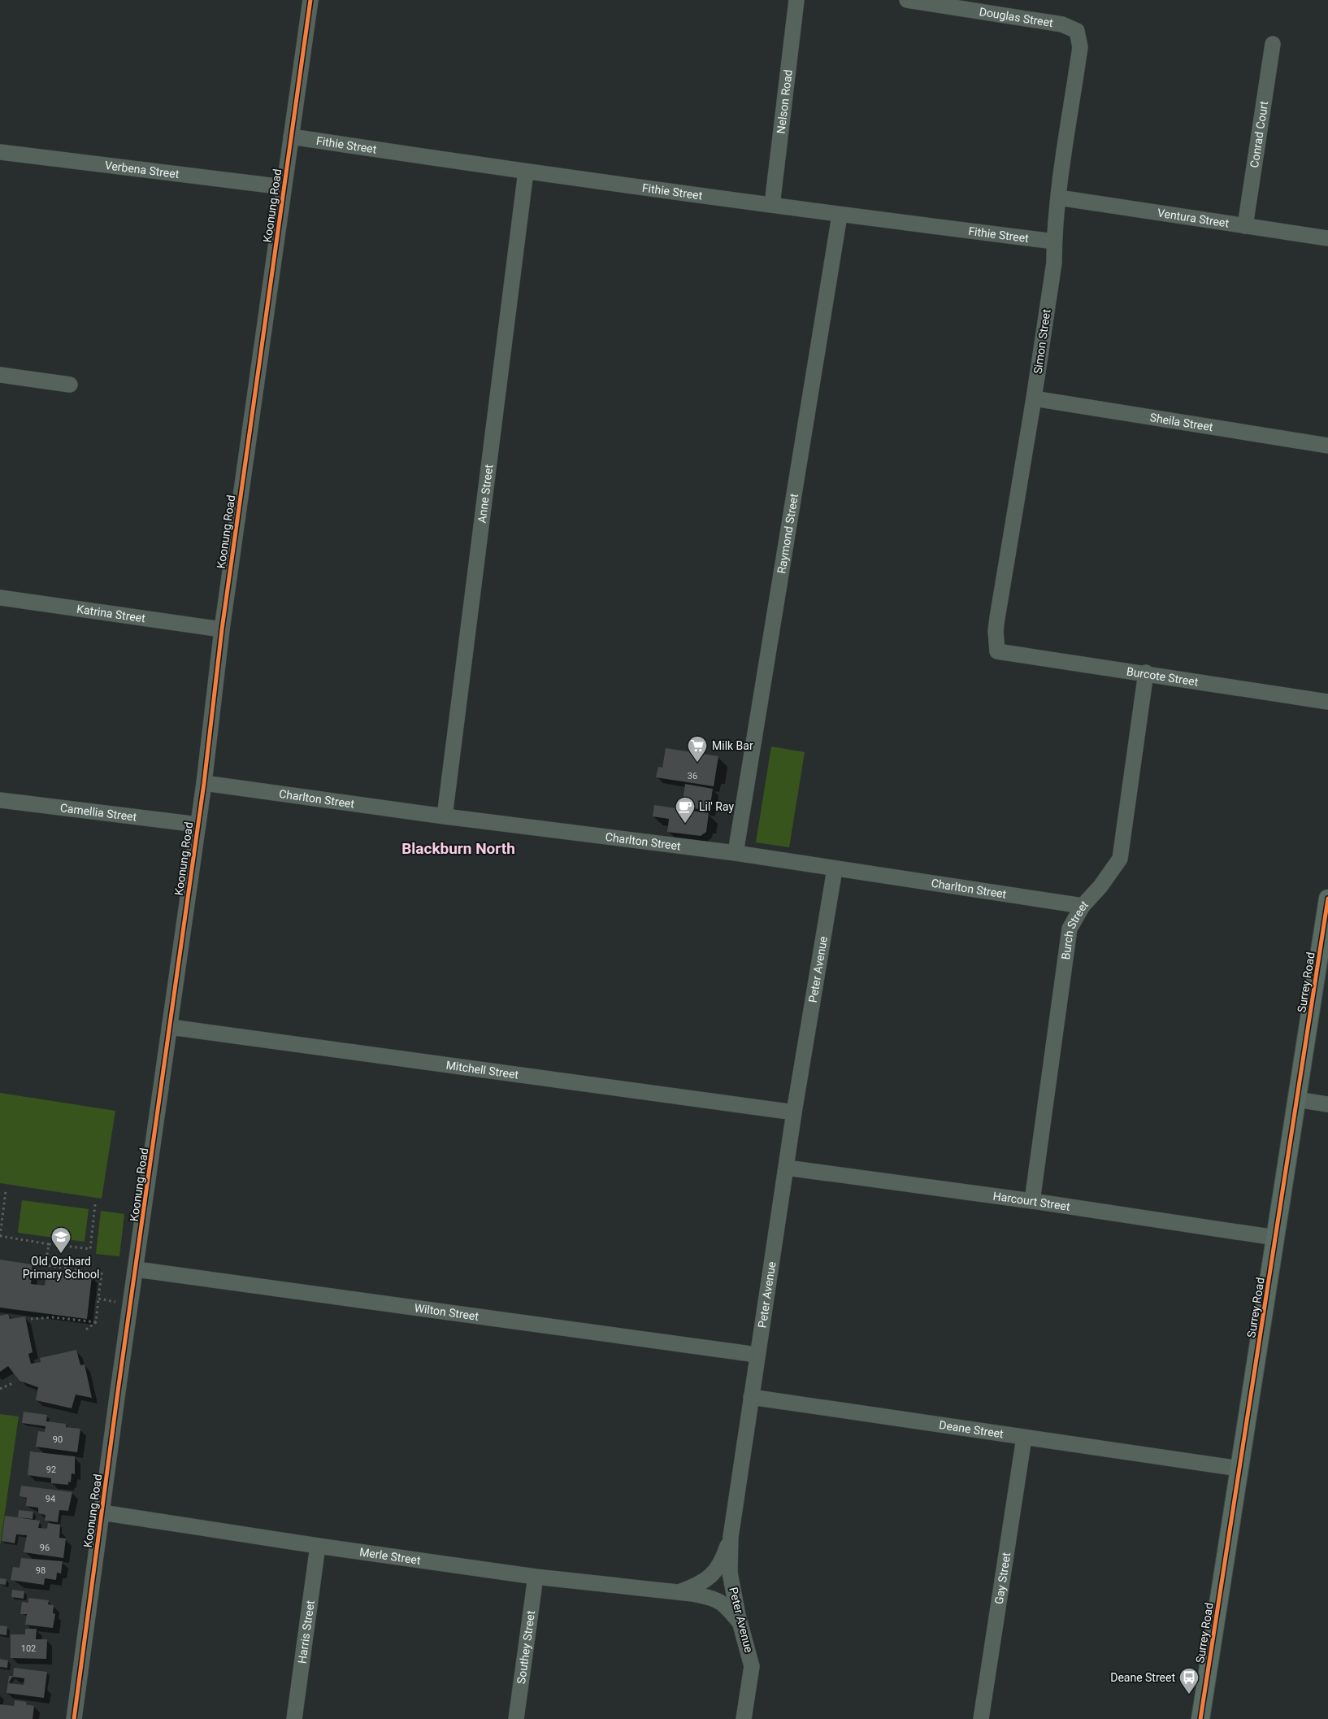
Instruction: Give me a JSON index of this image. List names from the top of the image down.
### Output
{
  "streets": {
    "main road": ["Surrey Road"],
    "street": [
      "Douglas Street",
      "Nelson Road",
      "Conrad Court",
      "Fithie Street",
      "Verbena Street",
      "Koonung Road",
      "Ventura Street",
      "Simon Street",
      "Sheila Street",
      "Anne Street",
      "Raymond Street",
      "Katrina Street",
      "Burcote Street",
      "Charlton Street",
      "Camellia Street",
      "Burch Street",
      "Peter Avenue",
      "Mitchell Street",
      "Harcourt Street",
      "Wilton Street",
      "Deane Street",
      "Merle Street",
      "Gay Street",
      "Harris Street",
      "Southey Street"
    ]
  },
  "crossings": [
    ["Douglas Street", "Simon Street"],
    ["Nelson Road", "Fithie Street"],
    ["Conrad Court", "Ventura Street"],
    ["Fithie Street", "Koonung Road"],
    ["Fithie Street", "Simon Street"],
    ["Fithie Street", "Anne Street"],
    ["Fithie Street", "Raymond Street"],
    ["Verbena Street", "Koonung Road"],
    ["Koonung Road", "Katrina Street"],
    ["Koonung Road", "Charlton Street"],
    ["Koonung Road", "Camellia Street"],
    ["Koonung Road", "Mitchell Street"],
    ["Koonung Road", "Wilton Street"],
    ["Koonung Road", "Merle Street"],
    ["Ventura Street", "Simon Street"],
    ["Simon Street", "Sheila Street"],
    ["Simon Street", "Burcote Street"],
    ["Anne Street", "Charlton Street"],
    ["Raymond Street", "Charlton Street"],
    ["Burcote Street", "Burch Street"],
    ["Charlton Street", "Burch Street"],
    ["Charlton Street", "Peter Avenue"],
    ["Burch Street", "Harcourt Street"],
    ["Peter Avenue", "Mitchell Street"],
    ["Peter Avenue", "Harcourt Street"],
    ["Peter Avenue", "Wilton Street"],
    ["Peter Avenue", "Deane Street"],
    ["Peter Avenue", "Merle Street"],
    ["Surrey Road", "Harcourt Street"],
    ["Surrey Road", "Deane Street"],
    ["Deane Street", "Gay Street"],
    ["Merle Street", "Harris Street"],
    ["Merle Street", "Southey Street"]
  ],
  "districts": ["Blackburn North"],
  "places": {
    "supermarket": ["Milk Bar"],
    "cafe": ["Lil' Ray"],
    "school or university": ["Old Orchard Primary School"],
    "bus stop": ["Deane Street"]
  },
  "house_numbers": [
    "36",
    "90",
    "92",
    "94",
    "96",
    "98",
    "102"
  ]
}
